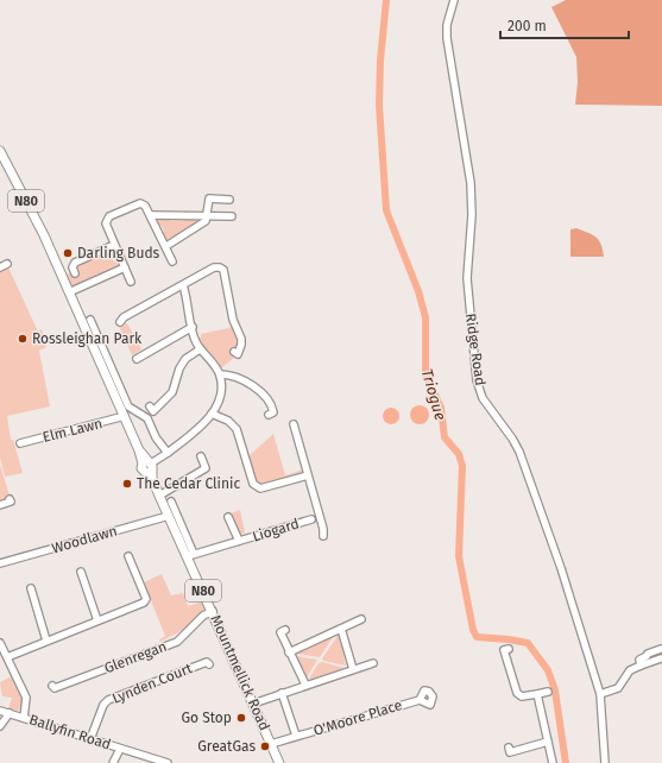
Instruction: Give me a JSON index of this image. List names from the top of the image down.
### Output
{
  "streets": {
    "main road": ["N80", "Mountmellick Road"],
    "street": [
      "Ridge Road",
      "Elm Lawn",
      "Liogard",
      "Woodlawn",
      "Glenregan",
      "Lynden Court",
      "O'Moore Place",
      "Ballyfin Road"
    ]
  },
  "crossings": [
    ["Elm Lawn", "Mountmellick Road"],
    ["Liogard", "Mountmellick Road"],
    ["Woodlawn", "Mountmellick Road"],
    ["Glenregan", "Mountmellick Road"],
    ["Mountmellick Road", "O'Moore Place"],
    ["Lynden Court", "Ballyfin Road"]
  ],
  "water": ["Triogue"],
  "places": [
    "Darling Buds",
    "Rossleighan Park",
    "The Cedar Clinic",
    "Go Stop",
    "GreatGas"
  ],
  "scale_bar": "200 m"
}
